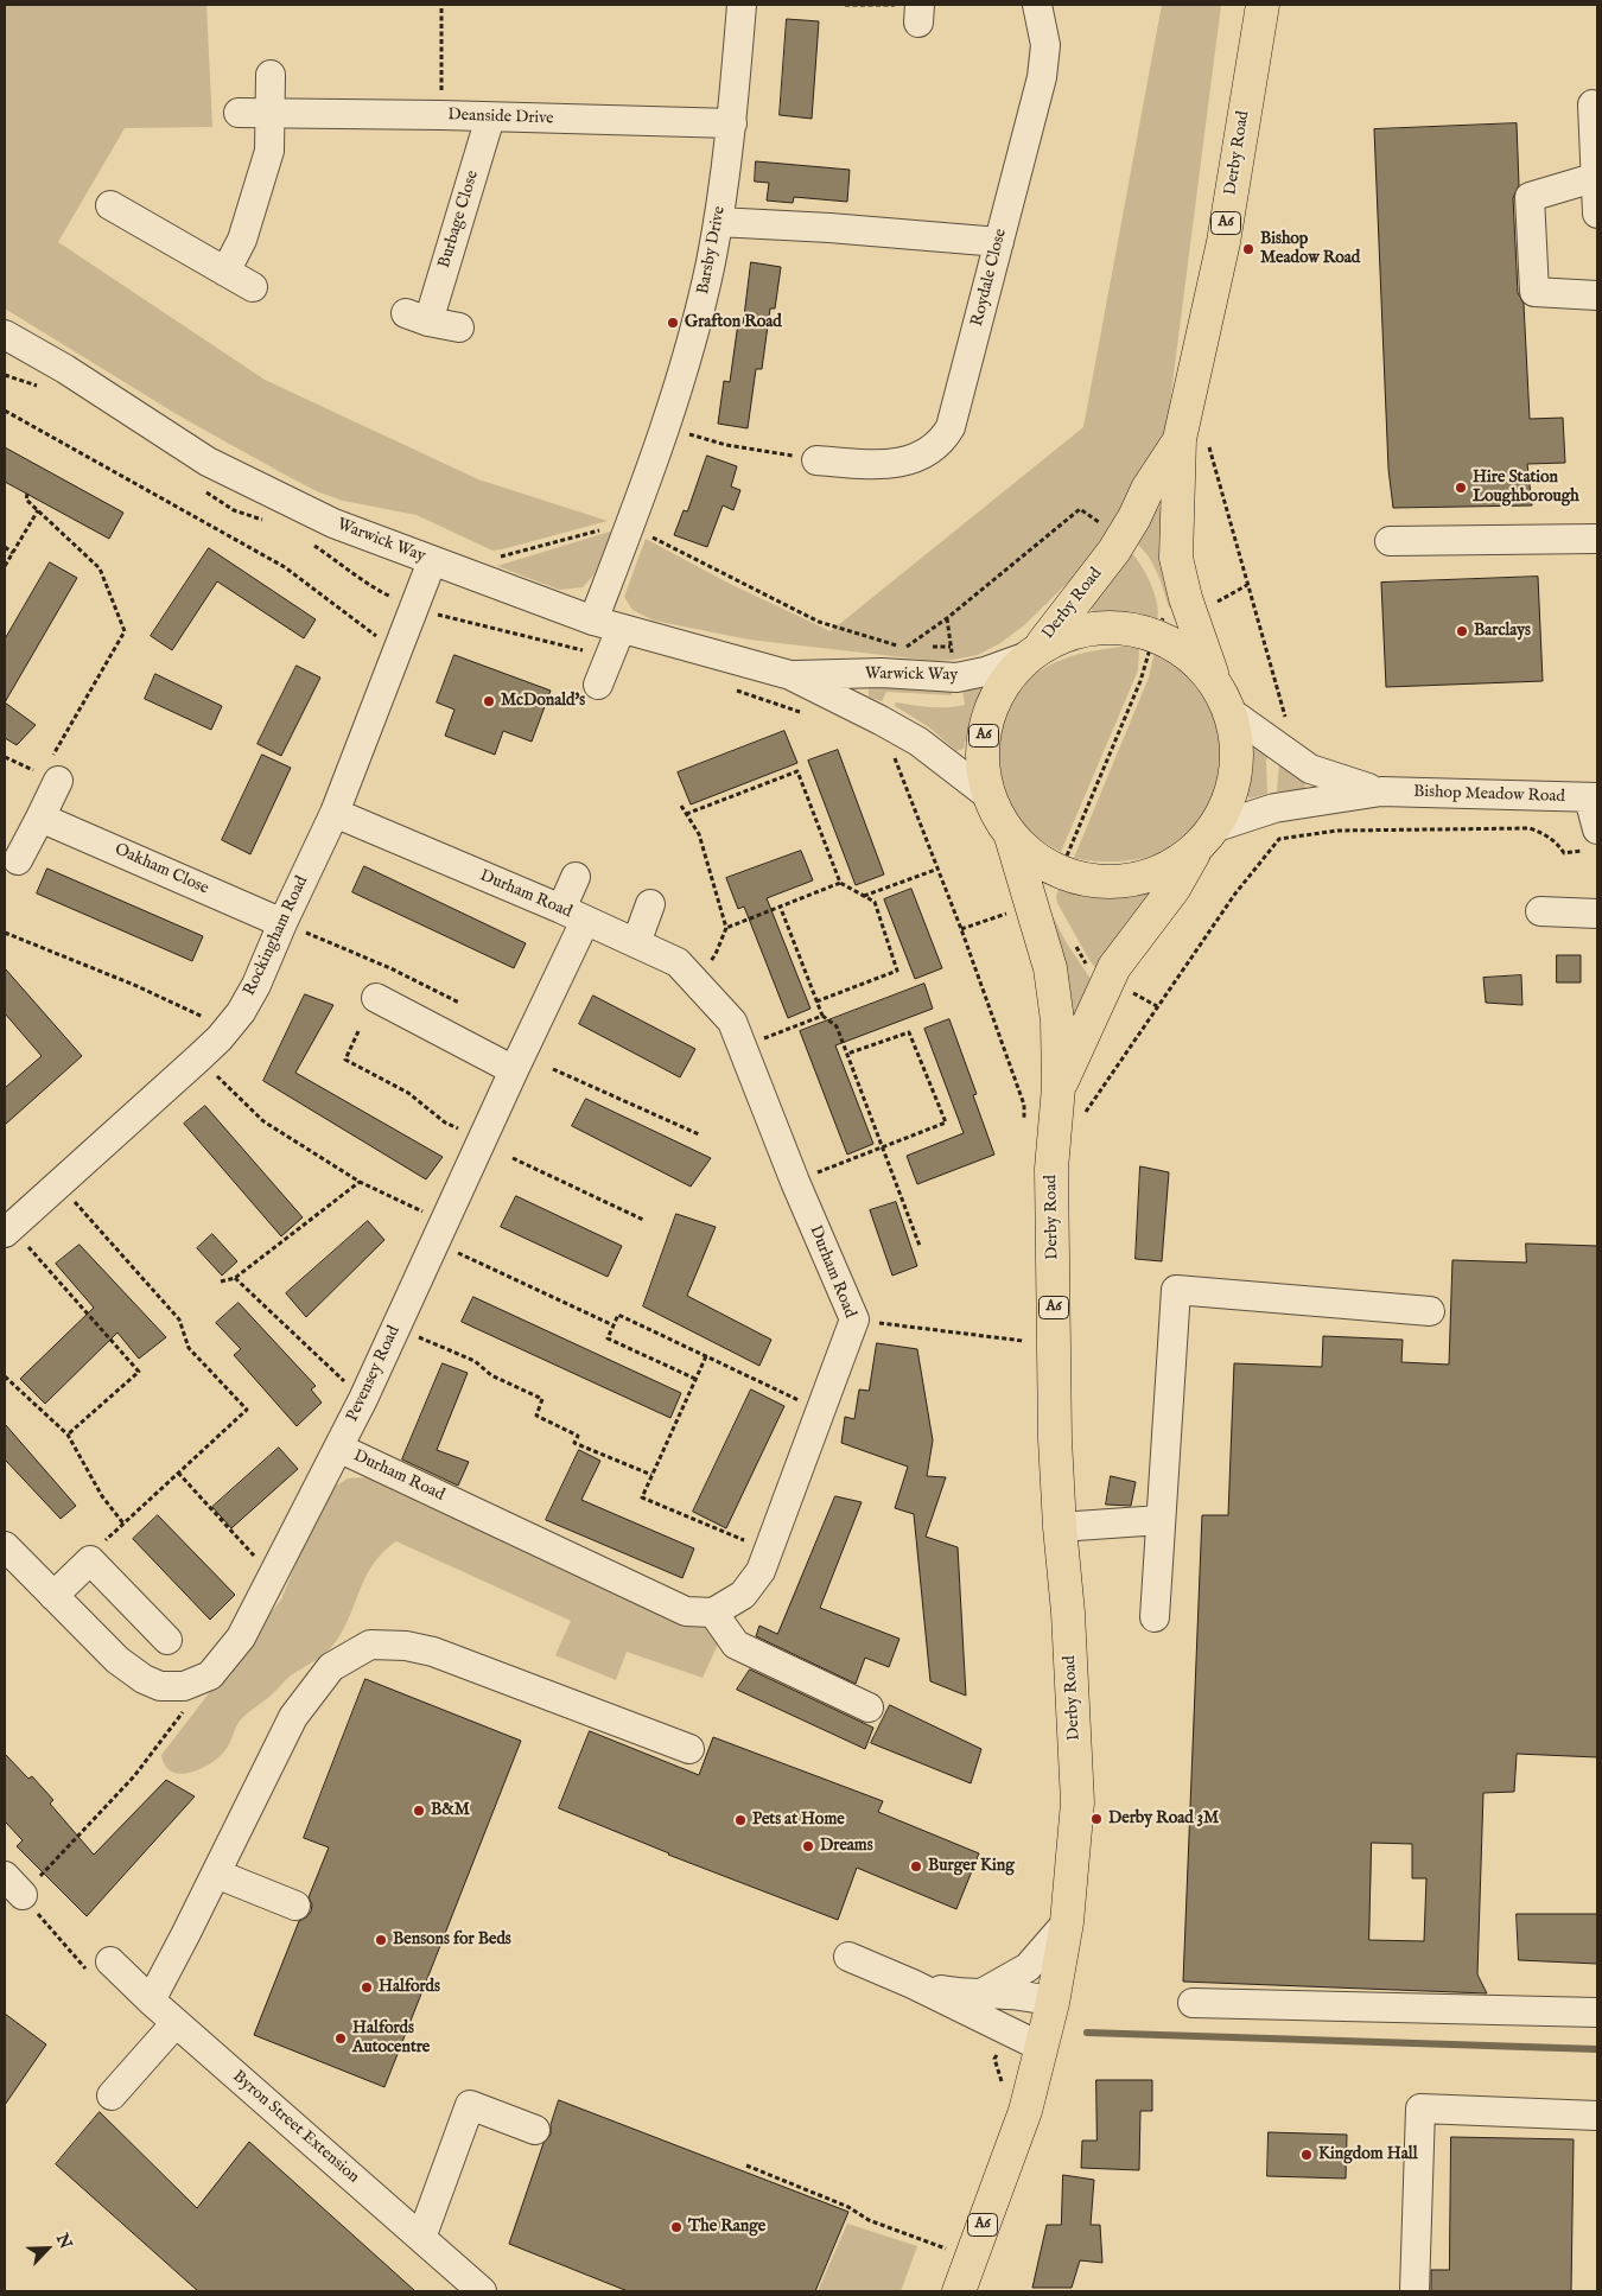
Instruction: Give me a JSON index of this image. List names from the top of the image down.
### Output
{
  "streets": {
    "highway": ["Derby Road", "A6"],
    "street": [
      "Deanside Drive",
      "Burbage Close",
      "Barsby Drive",
      "Roydale Close",
      "Warwick Way",
      "Bishop Meadow Road",
      "Oakham Close",
      "Durham Road",
      "Rockingham Road",
      "Pevensey Road",
      "Byron Street Extension"
    ]
  },
  "crossings": [
    ["Deanside Drive", "Burbage Close"],
    ["Deanside Drive", "Barsby Drive"],
    ["Derby Road", "A6"],
    ["Derby Road", "Warwick Way"],
    ["Derby Road", "Bishop Meadow Road"],
    ["A6", "Warwick Way"],
    ["A6", "Bishop Meadow Road"],
    ["Barsby Drive", "Warwick Way"],
    ["Warwick Way", "Rockingham Road"],
    ["Oakham Close", "Rockingham Road"],
    ["Durham Road", "Rockingham Road"],
    ["Durham Road", "Pevensey Road"]
  ],
  "places": [
    "Bishop Meadow Road",
    "Grafton Road",
    "Hire Station Loughborough",
    "Barclays",
    "McDonald's",
    "B&M",
    "Derby Road 3M",
    "Pets at Home",
    "Dreams",
    "Burger King",
    "Bensons for Beds",
    "Halfords",
    "Halfords Autocentre",
    "Kingdom Hall",
    "The Range"
  ],
  "north": "top right"
}
